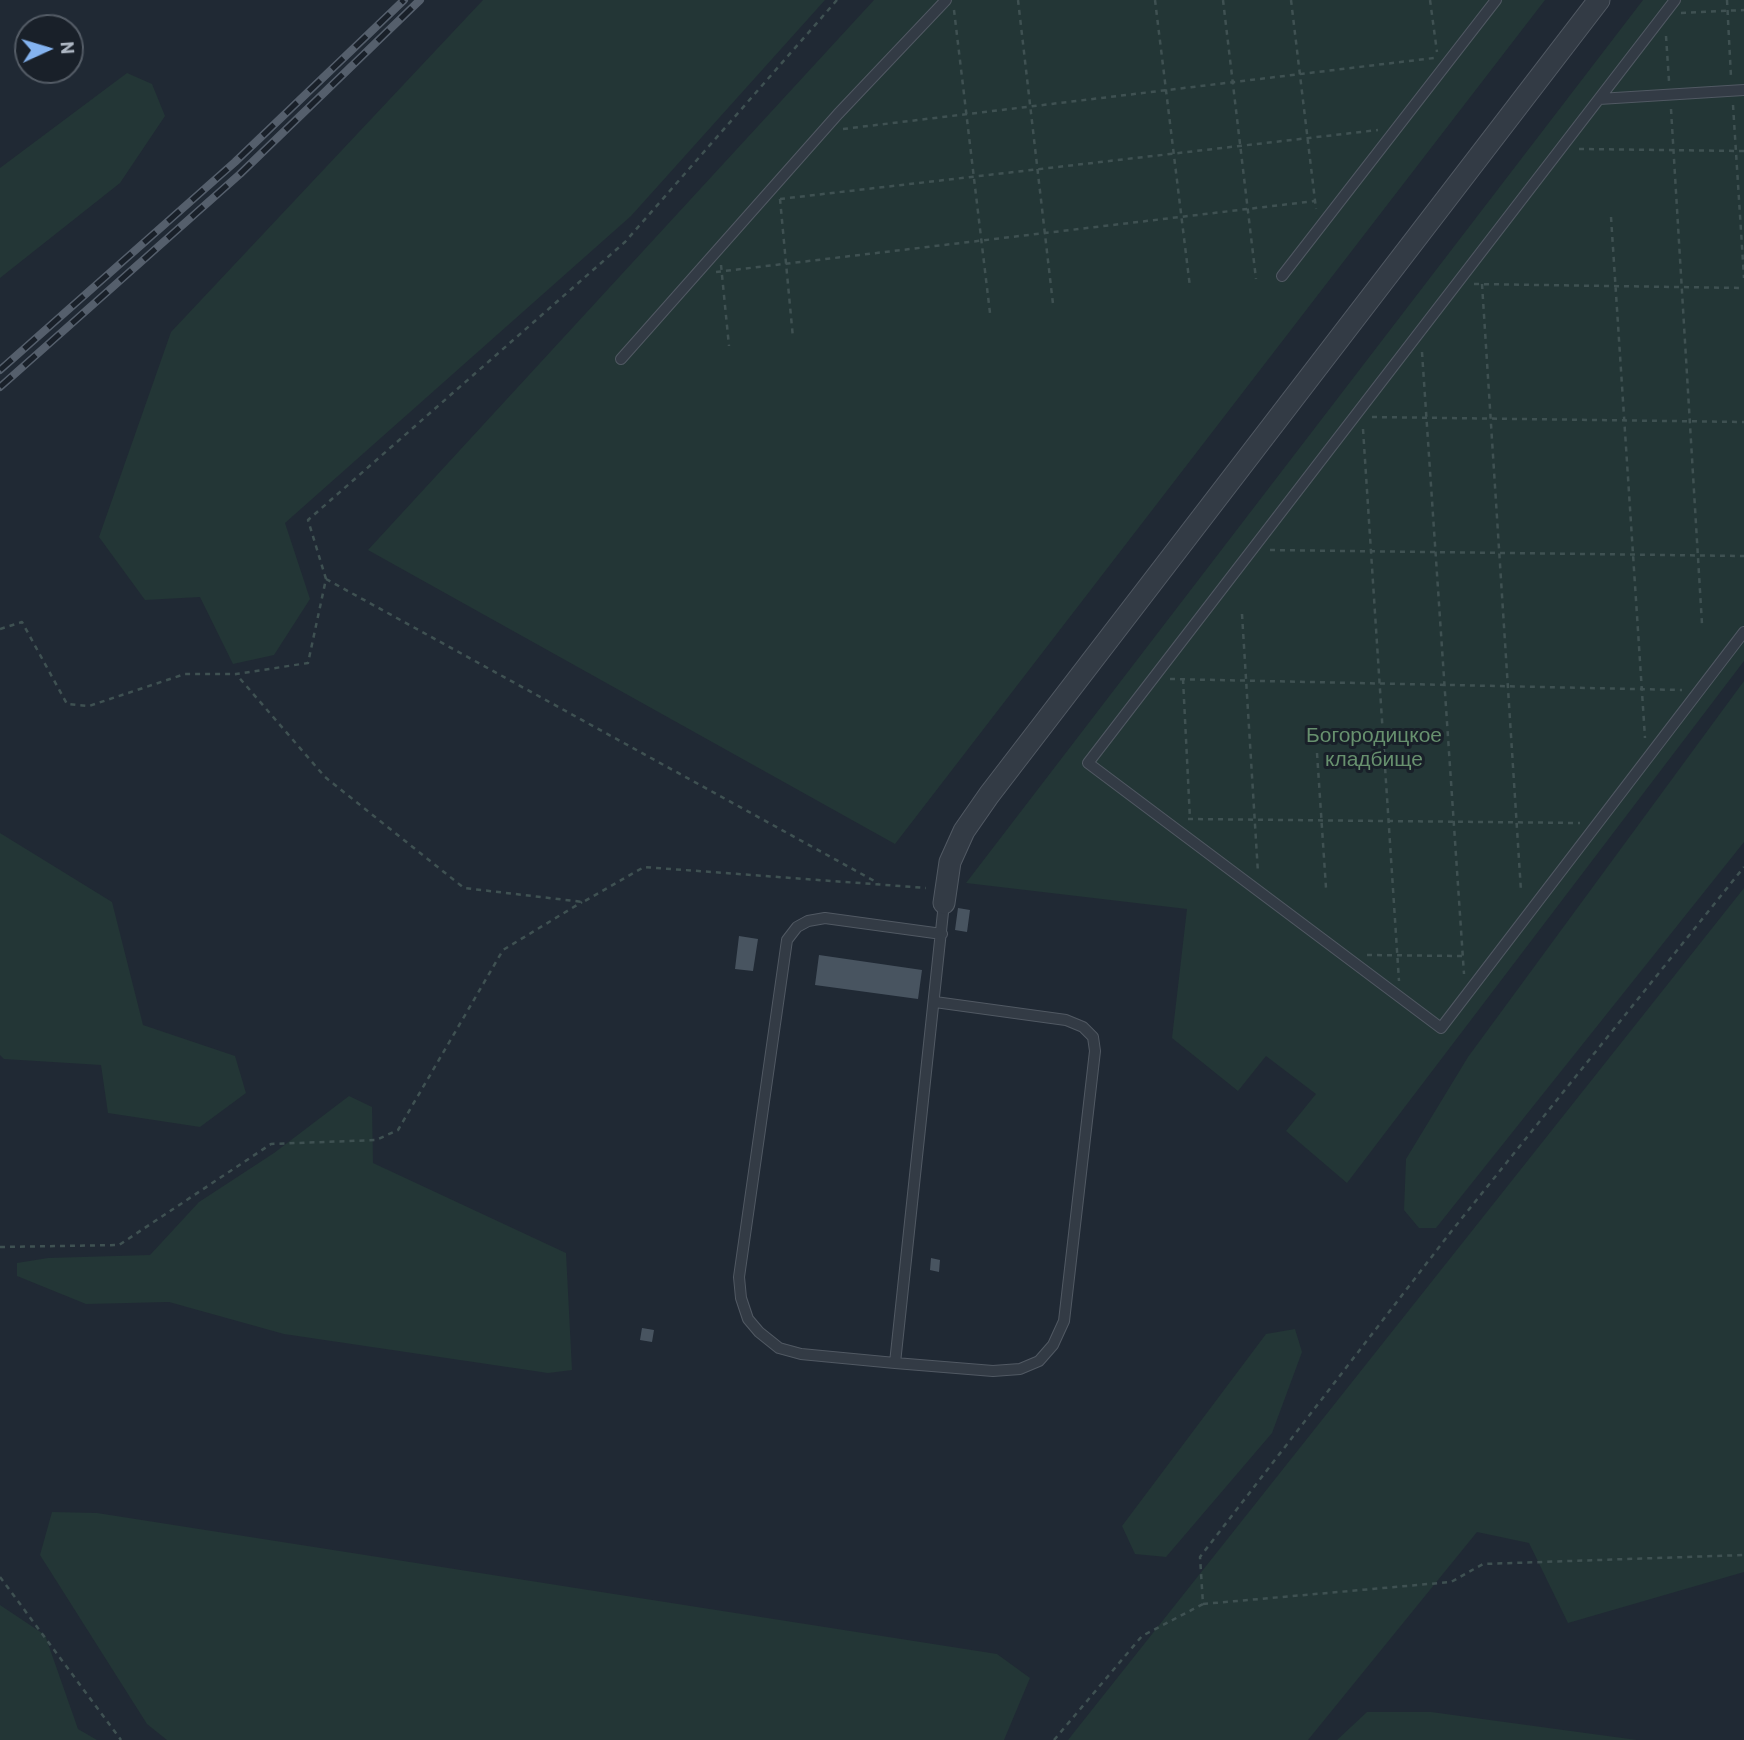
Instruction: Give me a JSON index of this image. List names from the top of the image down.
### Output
{
  "parks": ["Богородицкое кладбище"],
  "north": "right"
}
